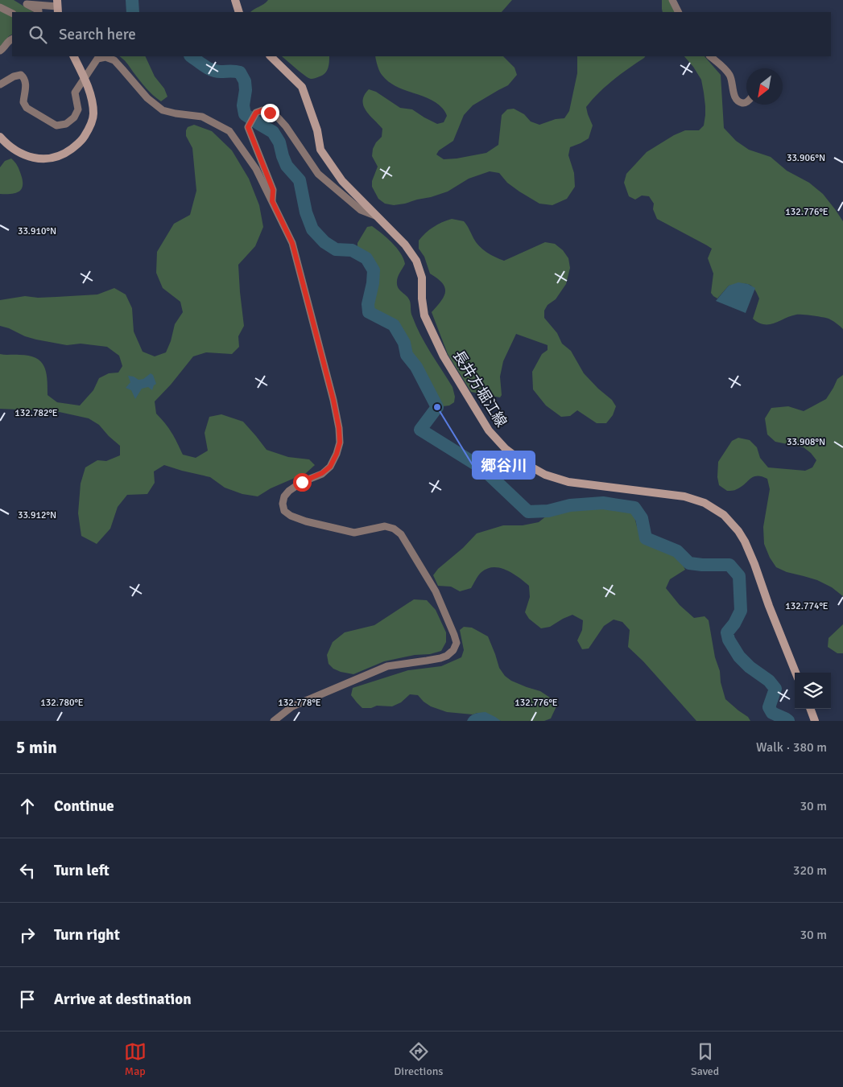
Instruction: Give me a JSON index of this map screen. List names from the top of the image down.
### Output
{
  "streets": {
    "main road": ["長井方堀江線"]
  },
  "places": ["郷谷川"],
  "north": "bottom left",
  "page": {
    "search": "Search here",
    "heading": ["5 min", "Walk · 380 m"],
    "list": [
      ["Continue", "30 m"],
      ["Turn left", "320 m"],
      ["Turn right", "30 m"],
      "Arrive at destination"
    ],
    "nav": ["Map", "Directions", "Saved"]
  },
  "coordinates": [
    "33.906°N",
    "132.776°E",
    "33.910°N",
    "132.782°E",
    "33.908°N",
    "33.912°N",
    "132.774°E",
    "132.780°E",
    "132.778°E"
  ]
}
